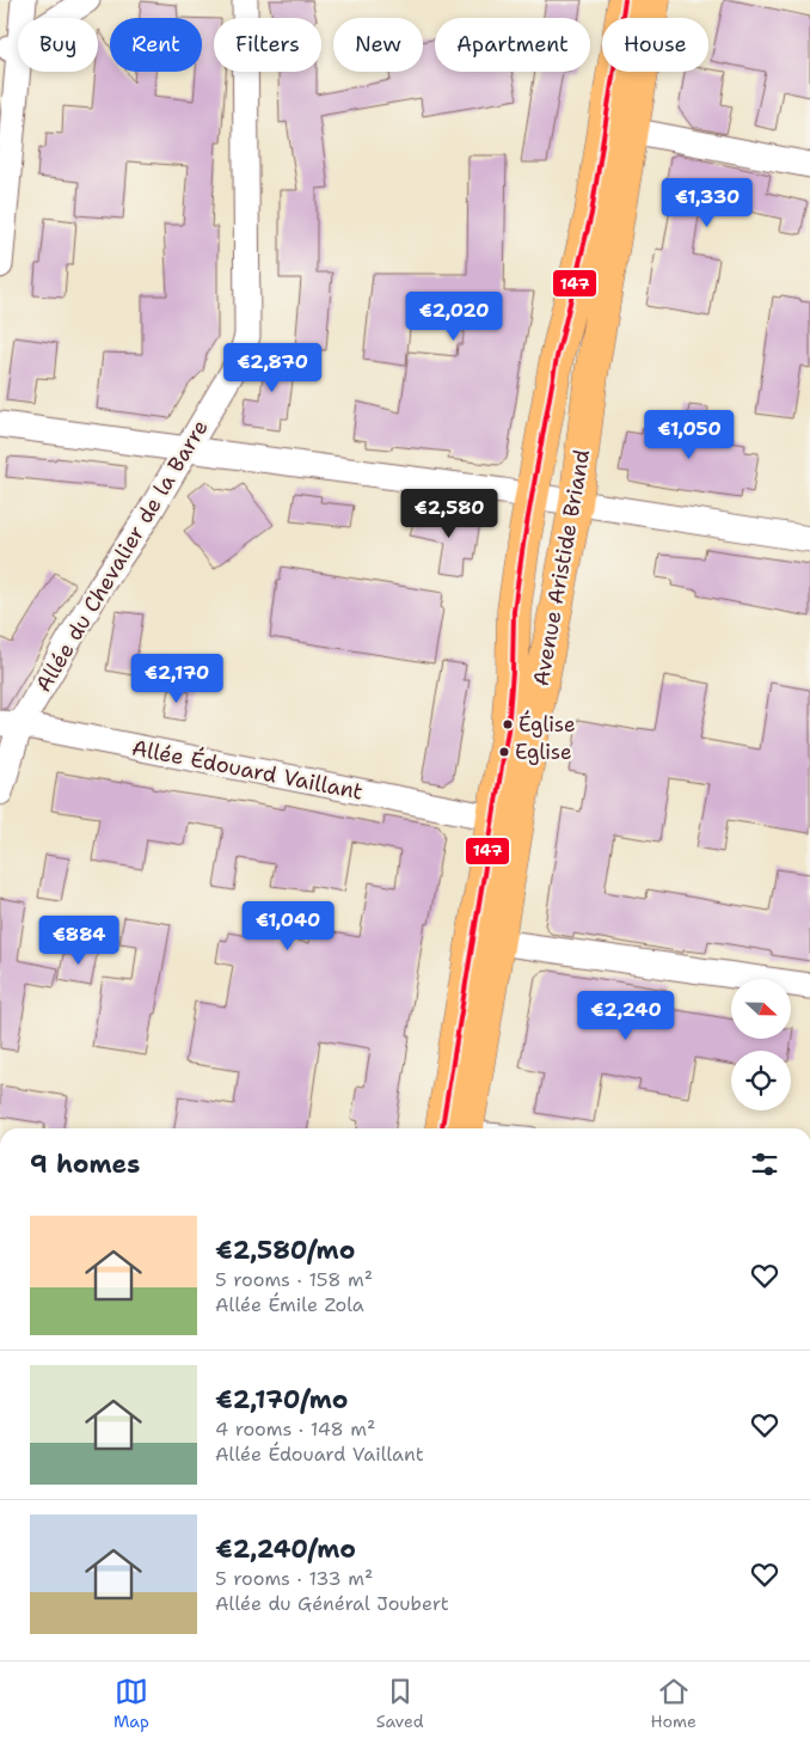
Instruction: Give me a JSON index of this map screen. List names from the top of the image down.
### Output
{
  "streets": {
    "main road": ["Avenue Aristide Briand"],
    "street": ["Allée du Chevalier de la Barre", "Allée Édouard Vaillant"]
  },
  "crossings": [
    ["Allée du Chevalier de la Barre", "Allée Édouard Vaillant"],
    ["Avenue Aristide Briand", "Allée Édouard Vaillant"]
  ],
  "places": ["Église", "Eglise"],
  "lines": ["transit line 147"],
  "north": "right",
  "page": {
    "chip": [
      "Buy",
      "Rent",
      "Filters",
      "New",
      "Apartment",
      "House"
    ],
    "price": [
      "€1,330",
      "€2,020",
      "€2,870",
      "€1,050",
      "€2,580",
      "€2,170",
      "€1,040",
      "€884",
      "€2,240"
    ],
    "heading": "9 homes",
    "list": [
      {
        "name": "€2,580/mo",
        "note": "5 rooms · 158 m² · Allée Émile Zola"
      },
      {
        "name": "€2,170/mo",
        "note": "4 rooms · 148 m² · Allée Édouard Vaillant"
      },
      {
        "name": "€2,240/mo",
        "note": "5 rooms · 133 m² · Allée du Général Joubert"
      }
    ],
    "tabs": ["Map", "Saved", "Home"]
  }
}
